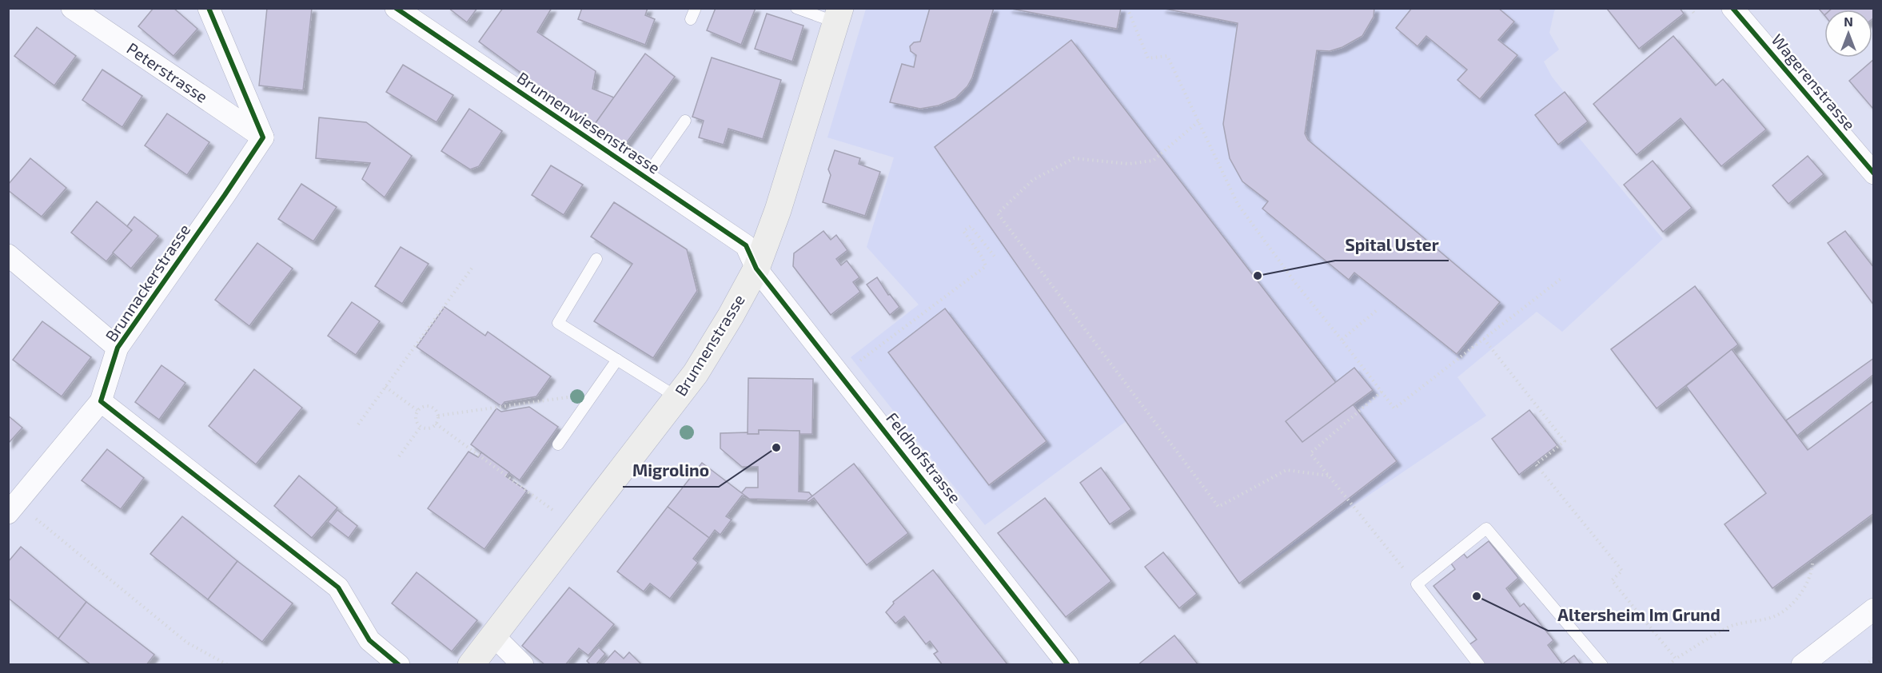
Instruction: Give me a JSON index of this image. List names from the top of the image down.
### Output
{
  "streets": {
    "main road": ["Brunnenstrasse"],
    "street": [
      "Peterstrasse",
      "Wagerenstrasse",
      "Brunnenwiesenstrasse",
      "Brunnackerstrasse",
      "Feldhofstrasse"
    ]
  },
  "crossings": [
    ["Peterstrasse", "Brunnackerstrasse"],
    ["Brunnenwiesenstrasse", "Brunnenstrasse"],
    ["Brunnenwiesenstrasse", "Feldhofstrasse"],
    ["Brunnenstrasse", "Feldhofstrasse"]
  ],
  "places": ["Spital Uster", "Migrolino", "Altersheim Im Grund"],
  "north": "top"
}
